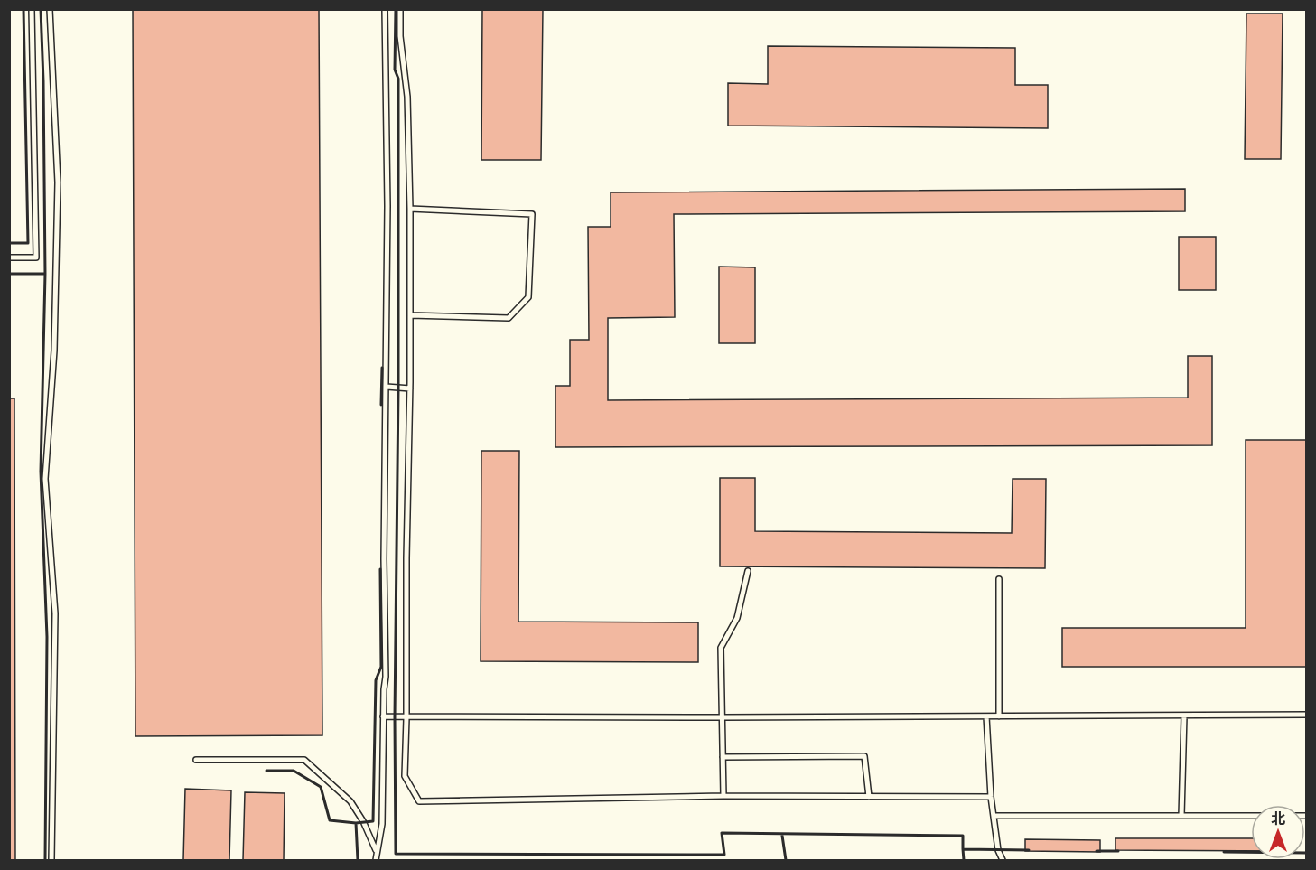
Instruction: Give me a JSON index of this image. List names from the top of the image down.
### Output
{
  "north": "top"
}
